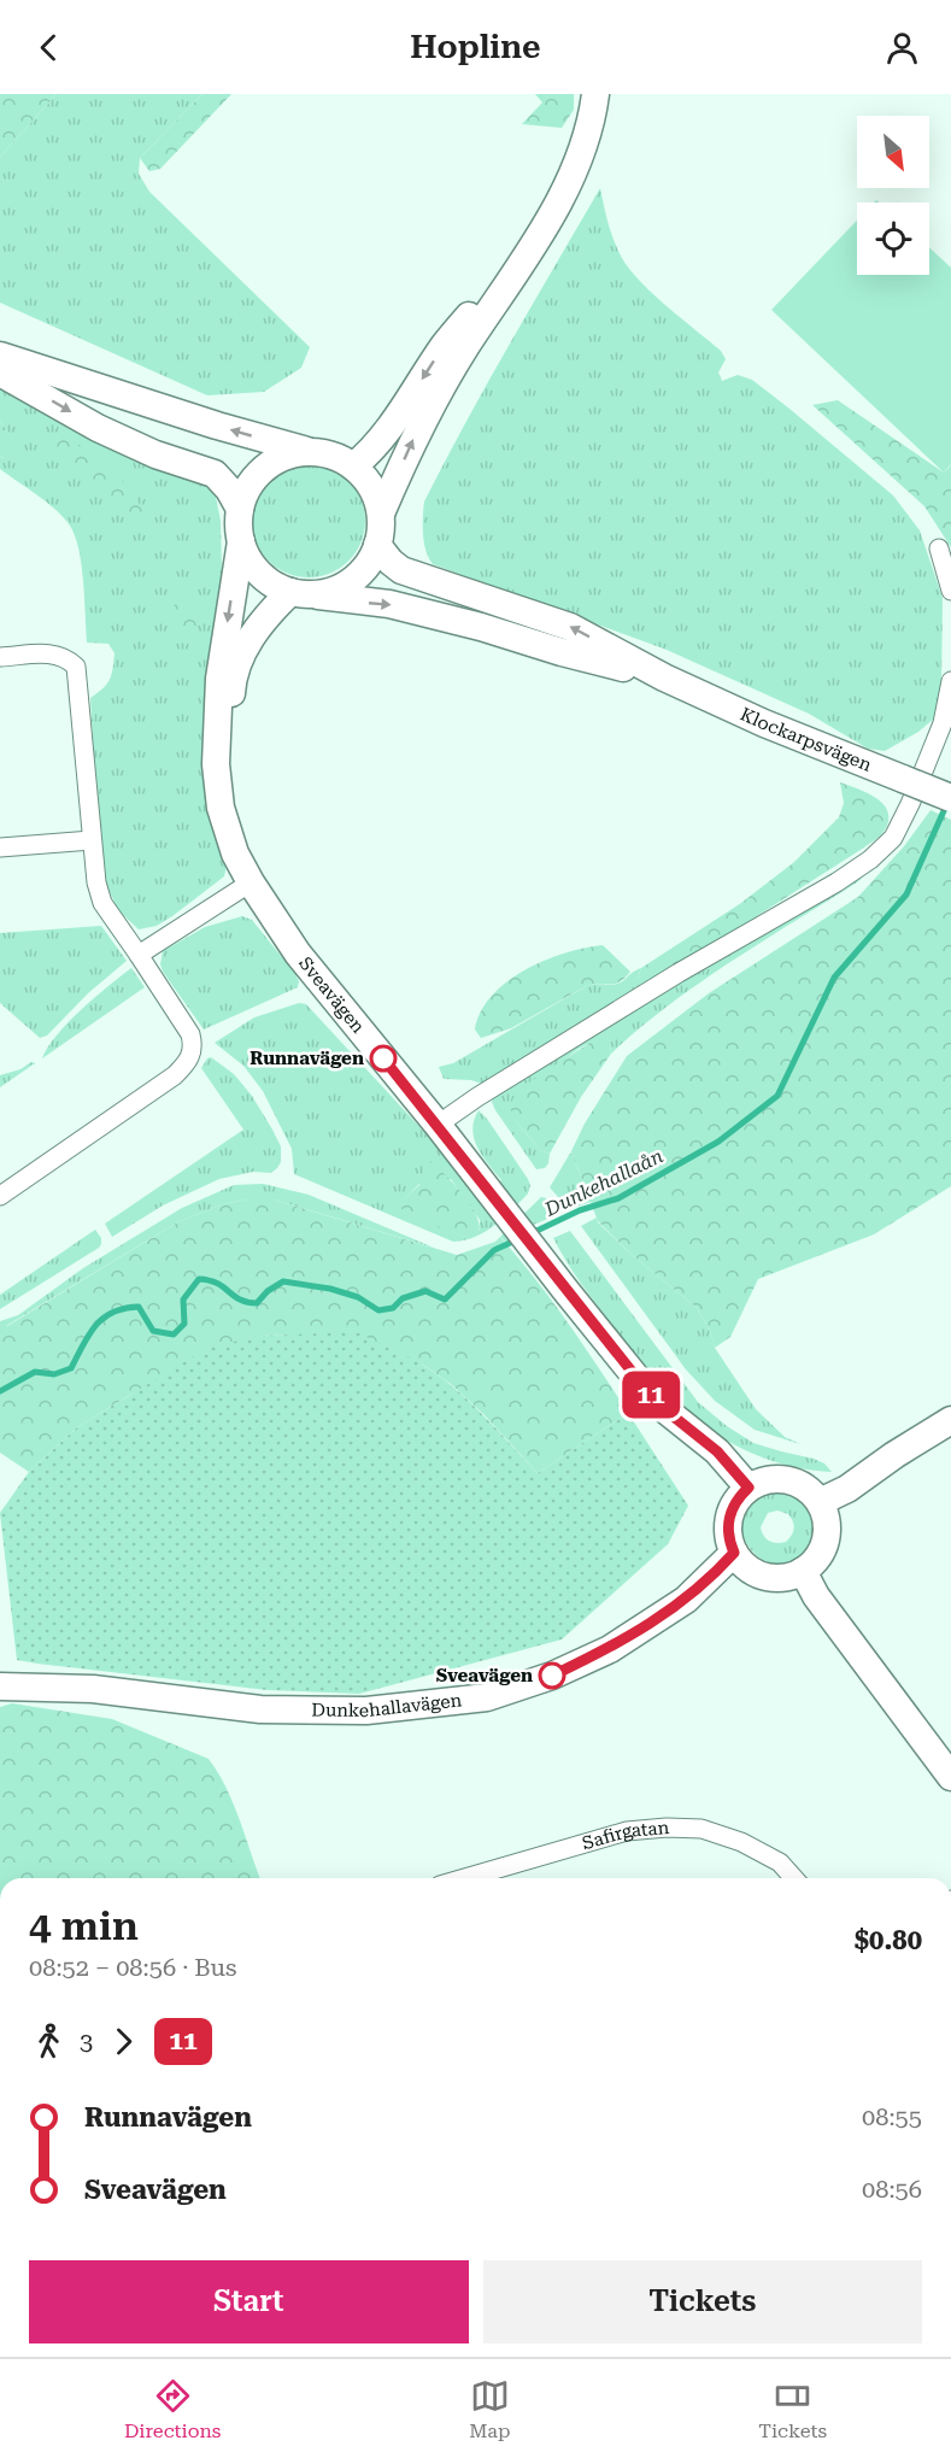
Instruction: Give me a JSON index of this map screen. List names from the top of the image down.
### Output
{
  "streets": {
    "street": [
      "Klockarpsvägen",
      "Sveavägen",
      "Dunkehallavägen",
      "Safirgatan"
    ]
  },
  "crossings": [
    ["Sveavägen", "Dunkehallavägen"]
  ],
  "water": ["Dunkehallaån"],
  "places": ["Runnavägen", "Sveavägen"],
  "lines": ["bus line 11"],
  "north": "bottom right",
  "page": {
    "header": "Hopline",
    "on_map": "11",
    "heading": ["4 min", "08:52 – 08:56 · Bus", "$0.80"],
    "legs": ["3", "11"],
    "list": [
      {
        "name": "Runnavägen",
        "value": "08:55"
      },
      {
        "name": "Sveavägen",
        "value": "08:56"
      }
    ],
    "buttons": ["Start", "Tickets"],
    "tabs": ["Directions", "Map", "Tickets"]
  }
}
